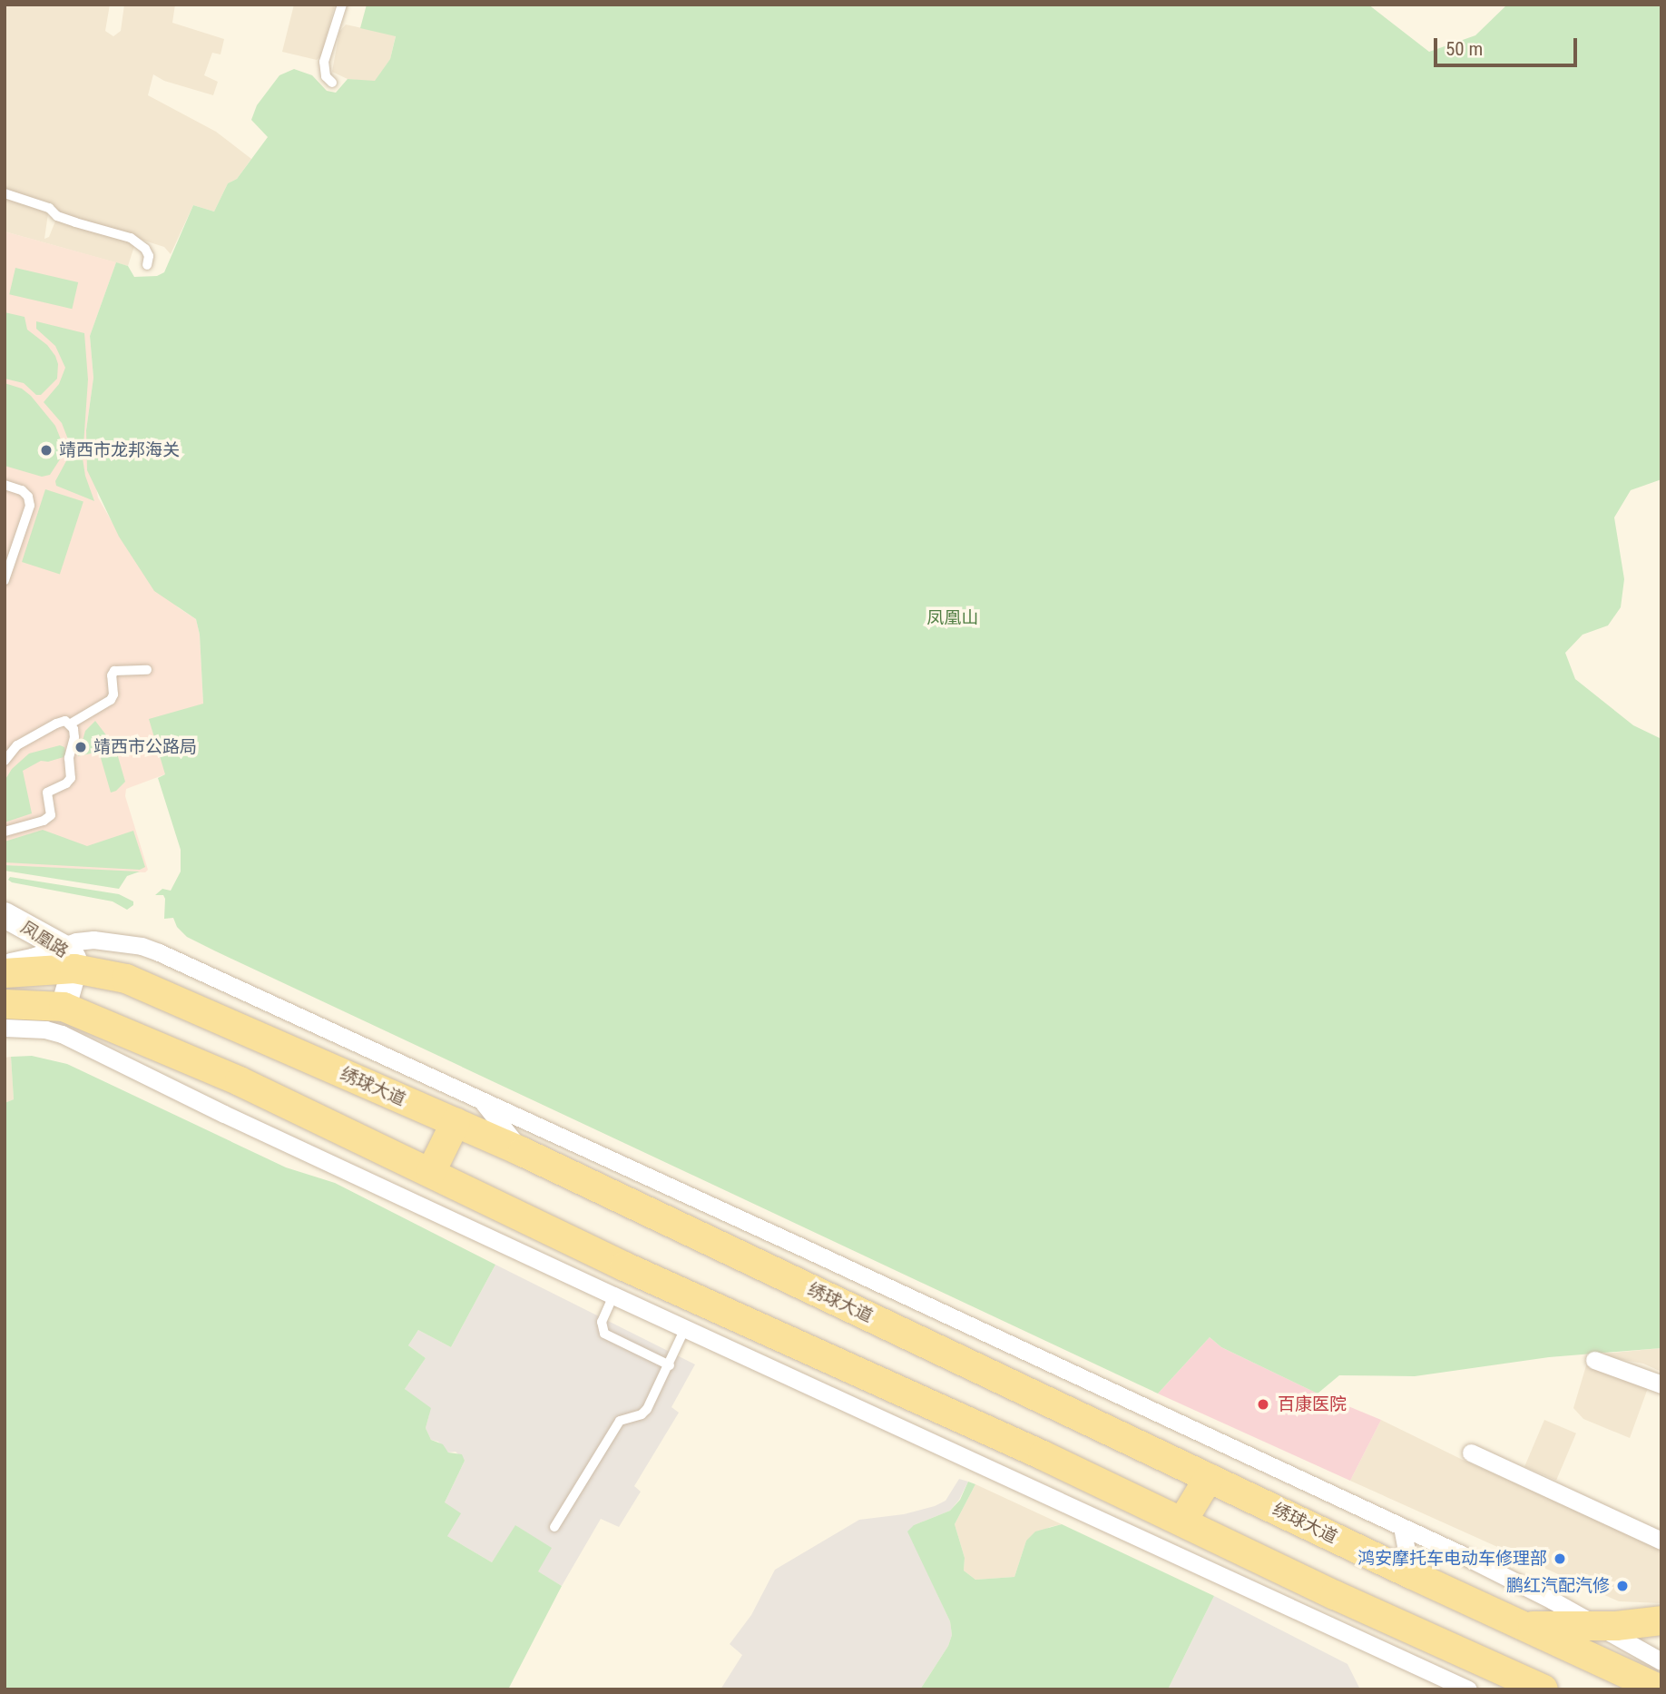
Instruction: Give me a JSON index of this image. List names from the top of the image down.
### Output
{
  "streets": {
    "main road": ["凤凰路", "绣球大道"]
  },
  "crossings": [
    ["凤凰路", "绣球大道"]
  ],
  "parks": ["凤凰山"],
  "places": [
    "靖西市龙邦海关",
    "靖西市公路局",
    "百康医院",
    "鸿安摩托车电动车修理部",
    "鹏红汽配汽修"
  ],
  "scale_bar": "50 m"
}
